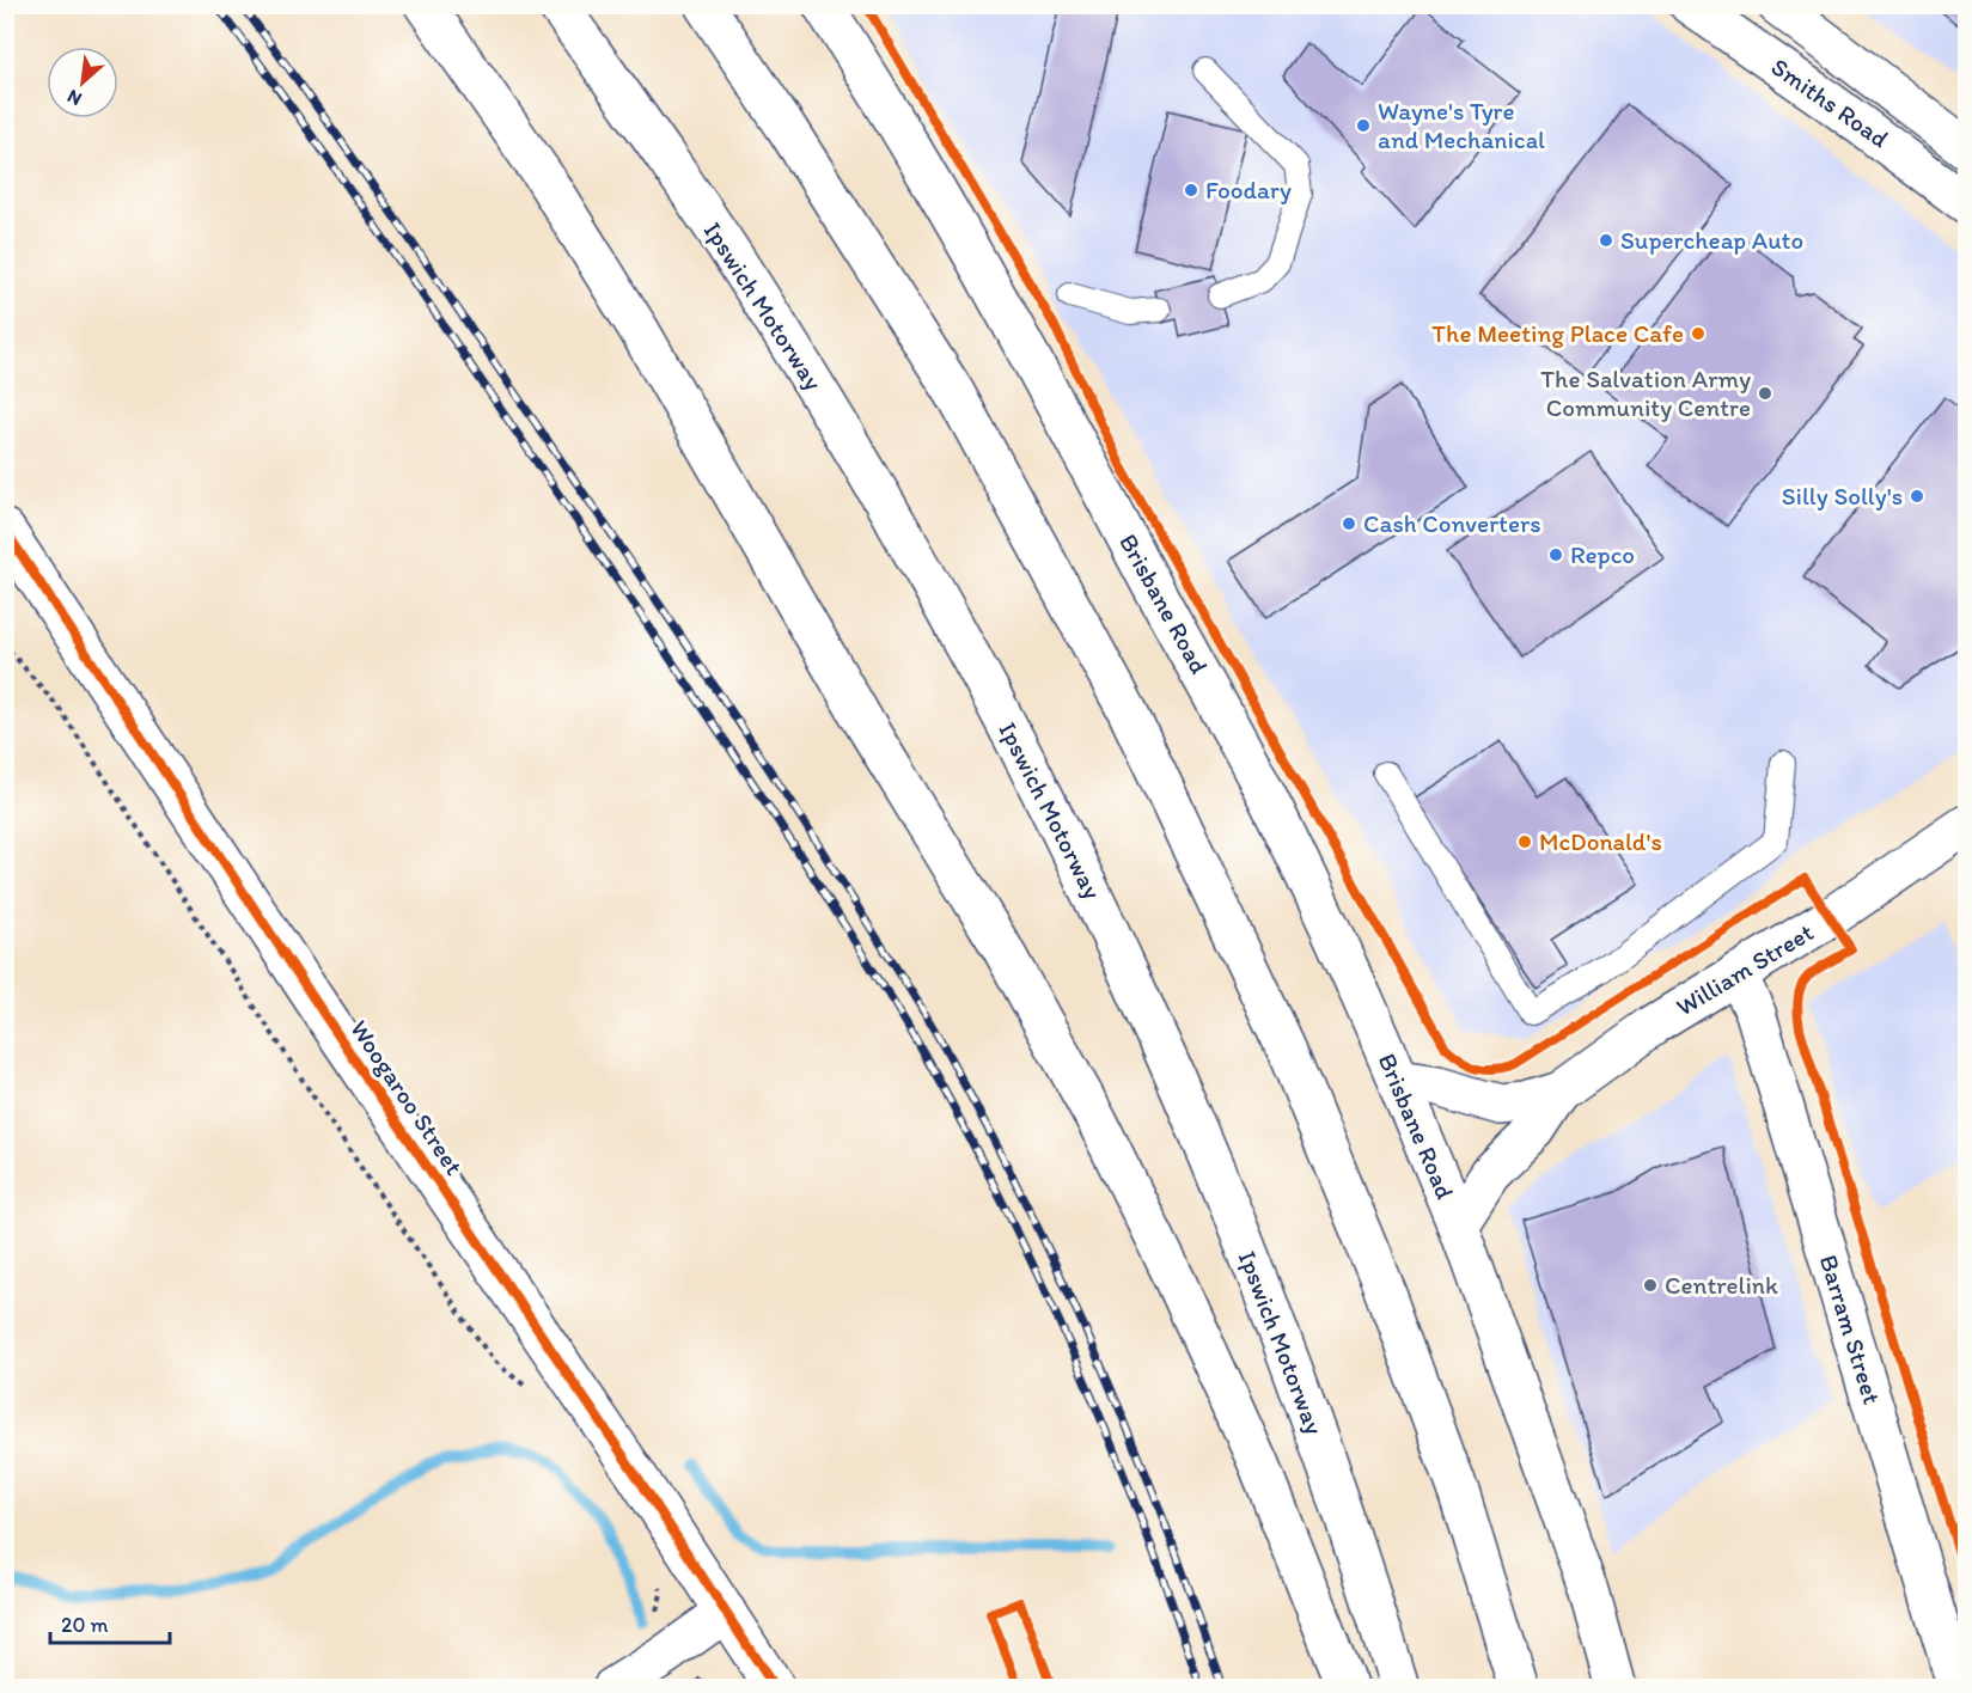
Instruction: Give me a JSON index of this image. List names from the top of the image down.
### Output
{
  "streets": {
    "main road": [
      "Smiths Road",
      "Ipswich Motorway",
      "Brisbane Road",
      "William Street",
      "Woogaroo Street",
      "Barram Street"
    ]
  },
  "crossings": [
    ["Brisbane Road", "William Street"],
    ["William Street", "Barram Street"]
  ],
  "places": [
    "Wayne's Tyre and Mechanical",
    "Foodary",
    "Supercheap Auto",
    "The Meeting Place Cafe",
    "The Salvation Army Community Centre",
    "Silly Solly's",
    "Cash Converters",
    "Repco",
    "McDonald's",
    "Centrelink"
  ],
  "scale_bar": "20 m",
  "north": "bottom left"
}
